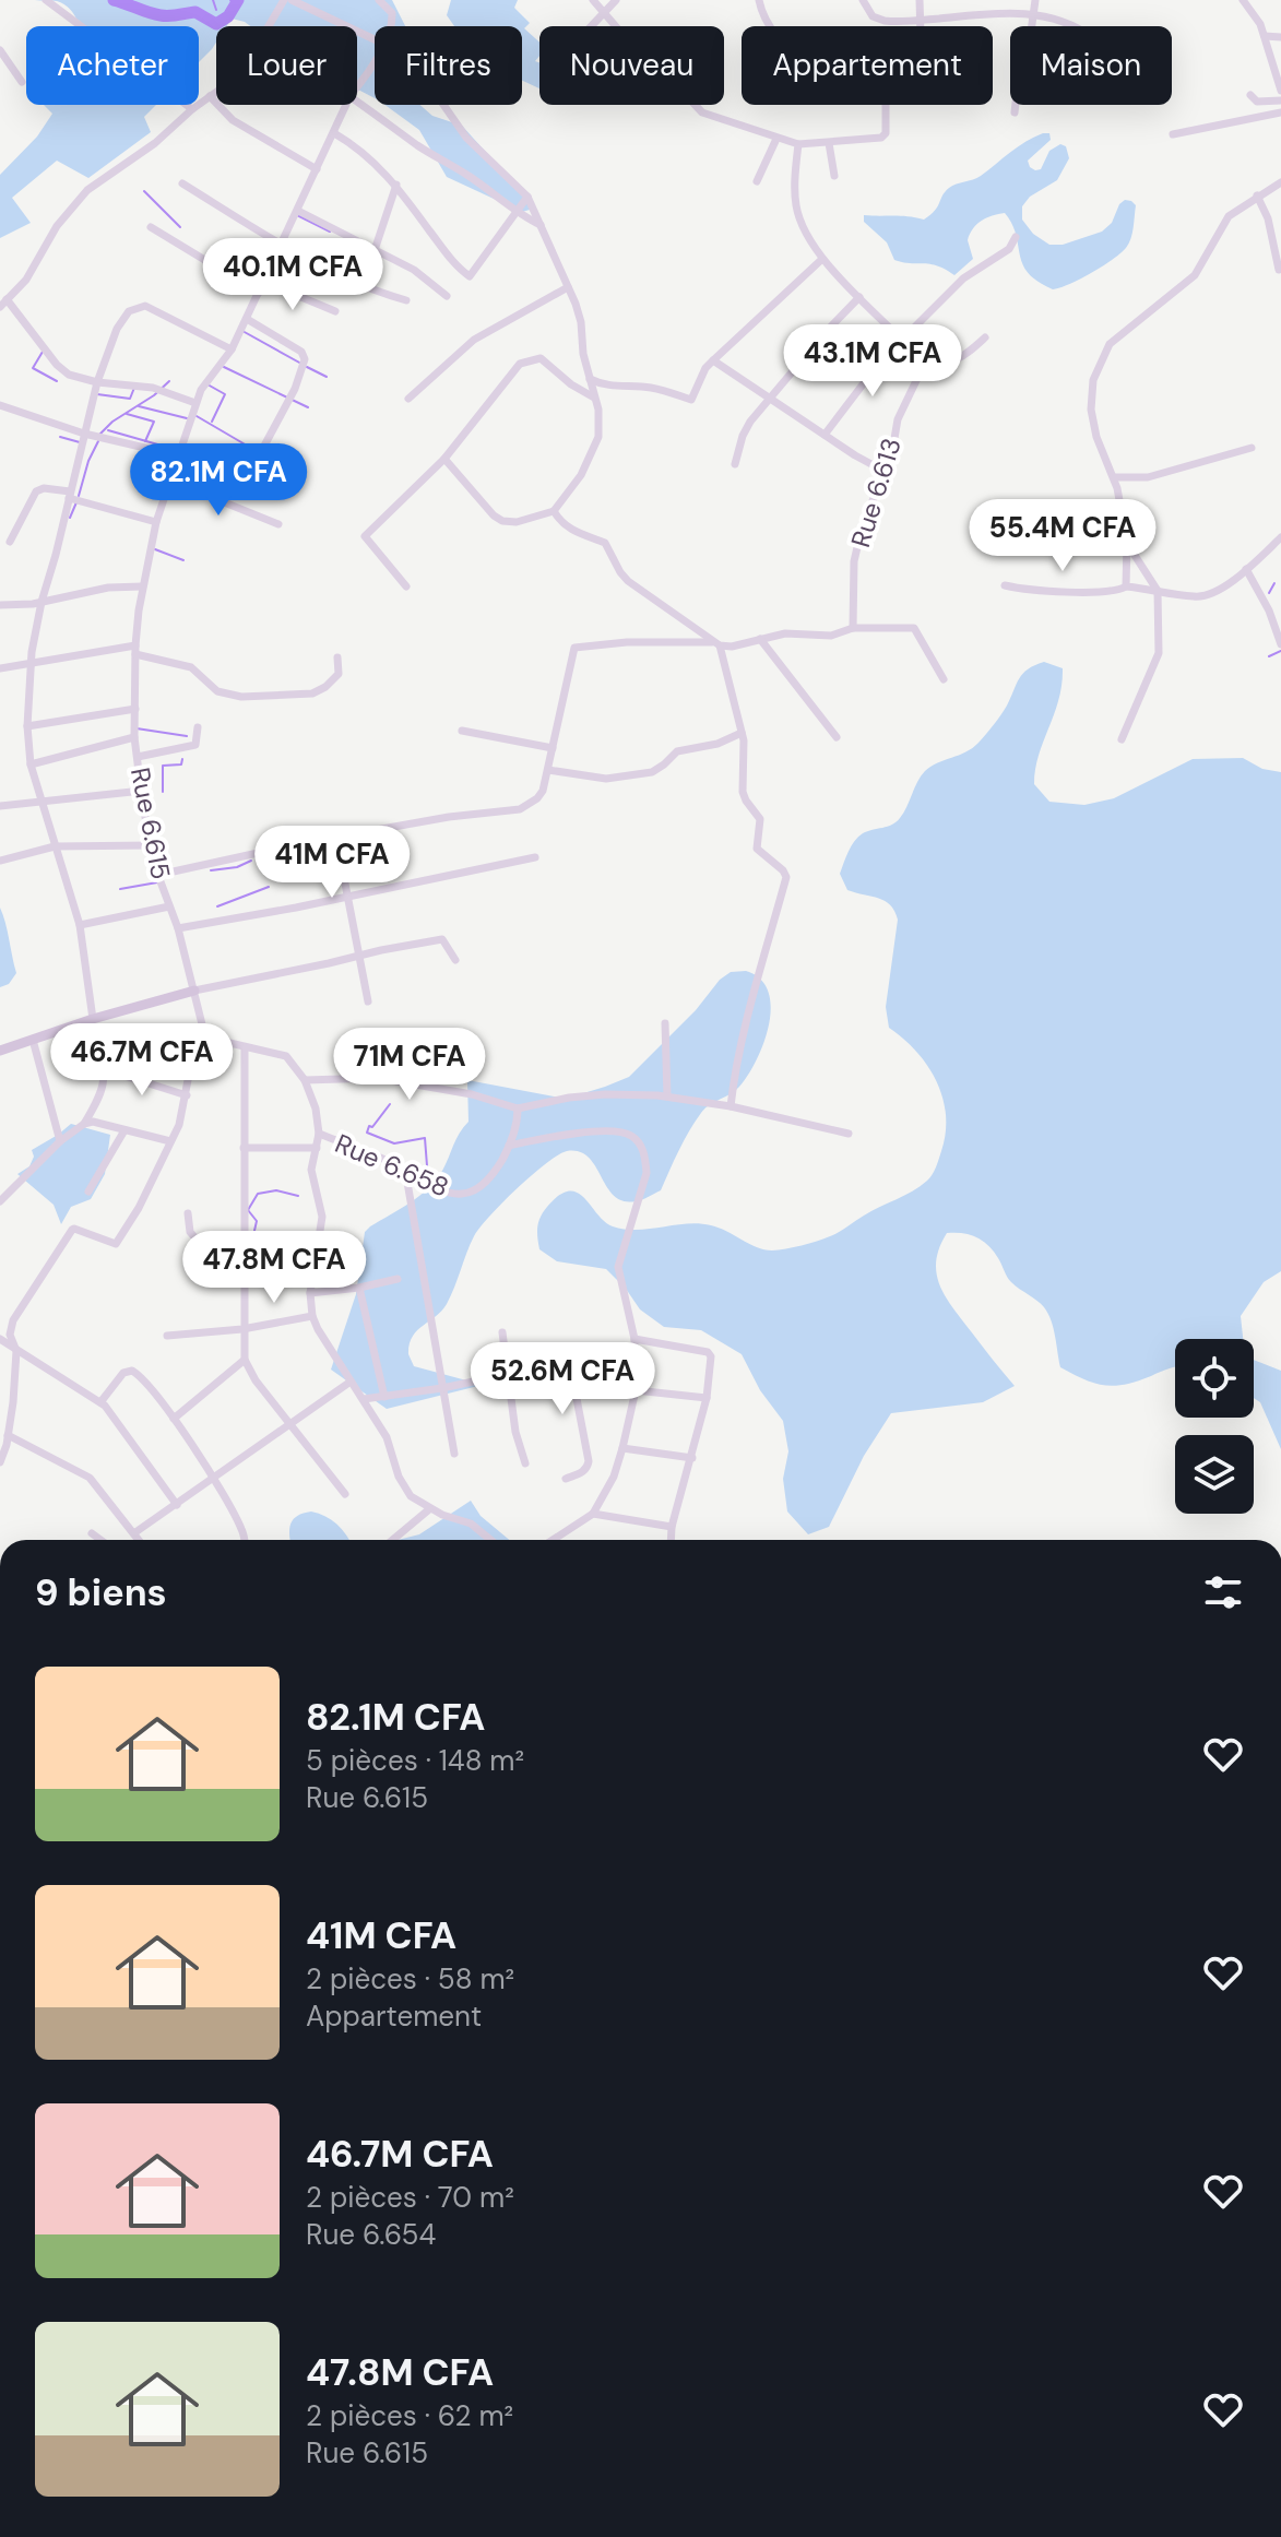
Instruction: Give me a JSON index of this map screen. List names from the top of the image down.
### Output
{
  "streets": {
    "street": ["Rue 6.613", "Rue 6.615", "Rue 6.658"]
  },
  "page": {
    "chip": [
      "Acheter",
      "Louer",
      "Filtres",
      "Nouveau",
      "Appartement",
      "Maison"
    ],
    "price": [
      "40.1M CFA",
      "43.1M CFA",
      "82.1M CFA",
      "55.4M CFA",
      "41M CFA",
      "46.7M CFA",
      "71M CFA",
      "47.8M CFA",
      "52.6M CFA"
    ],
    "heading": "9 biens",
    "list": [
      {
        "name": "82.1M CFA",
        "note": "5 pièces · 148 m² · Rue 6.615"
      },
      {
        "name": "41M CFA",
        "note": "2 pièces · 58 m² · Appartement"
      },
      {
        "name": "46.7M CFA",
        "note": "2 pièces · 70 m² · Rue 6.654"
      },
      {
        "name": "47.8M CFA",
        "note": "2 pièces · 62 m² · Rue 6.615"
      }
    ]
  }
}
